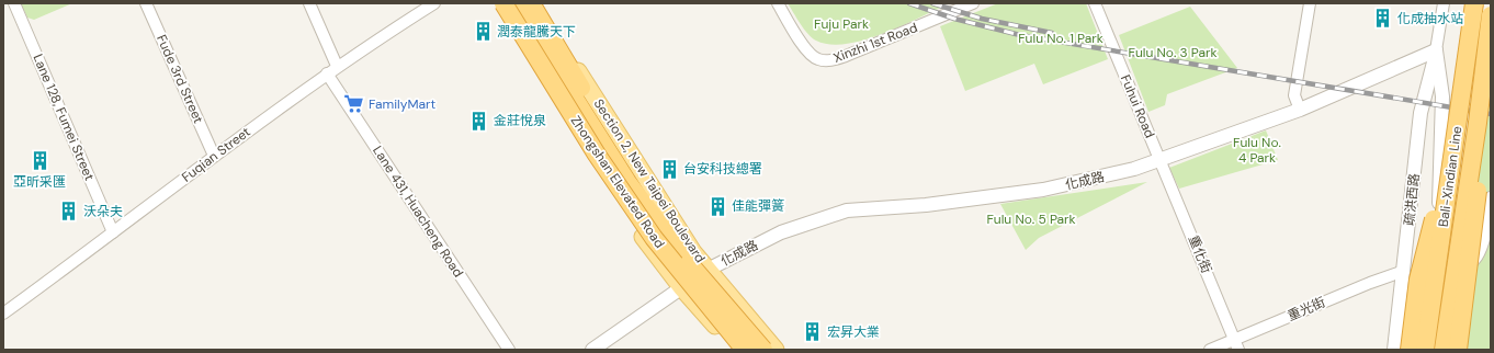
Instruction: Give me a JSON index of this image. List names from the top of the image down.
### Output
{
  "streets": {
    "highway": ["Bali-Xindian Line", "Zhongshan Elevated Road"],
    "main road": ["Section 2, New Taipei Boulevard"],
    "street": [
      "Xinzhi 1st Road",
      "Fude 3rd Street",
      "Fuhui Road",
      "Lane 128, Fumei Street",
      "Fuqian Street",
      "化成路",
      "疏洪西路",
      "Lane 431, Huacheng Road",
      "重化街",
      "重光街"
    ]
  },
  "crossings": [
    ["Fude 3rd Street", "Fuqian Street"],
    ["Fuhui Road", "化成路"],
    ["Fuhui Road", "重化街"],
    ["Lane 128, Fumei Street", "Fuqian Street"],
    ["Fuqian Street", "Lane 431, Huacheng Road"],
    ["Section 2, New Taipei Boulevard", "化成路"],
    ["化成路", "疏洪西路"],
    ["化成路", "重化街"],
    ["疏洪西路", "重光街"],
    ["重化街", "重光街"]
  ],
  "parks": [
    "Fuju Park",
    "Fulu No. 1 Park",
    "Fulu No. 3 Park",
    "Fulu No. 4 Park",
    "Fulu No. 5 Park"
  ],
  "places": {
    "building": [
      "化成抽水站",
      "潤泰龍騰天下",
      "金莊悅泉",
      "亞昕采匯",
      "台安科技總署",
      "佳能彈簧",
      "沃朵夫",
      "宏昇大業"
    ],
    "supermarket": ["FamilyMart"]
  }
}
